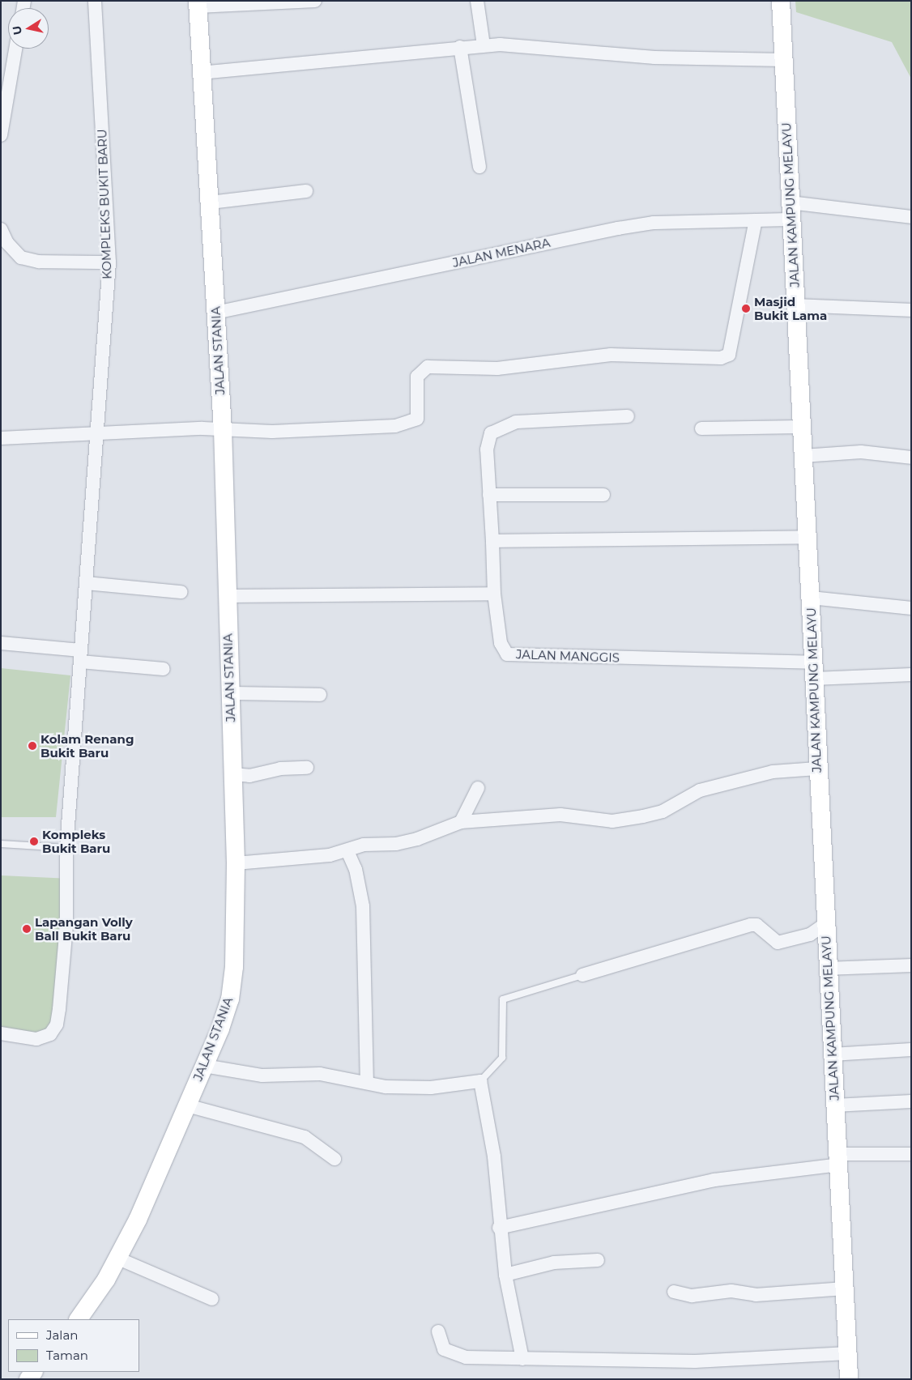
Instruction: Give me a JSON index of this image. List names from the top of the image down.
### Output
{
  "streets": {
    "street": [
      "KOMPLEKS BUKIT BARU",
      "JALAN KAMPUNG MELAYU",
      "JALAN MENARA",
      "JALAN STANIA",
      "JALAN MANGGIS"
    ]
  },
  "crossings": [
    ["JALAN KAMPUNG MELAYU", "JALAN MENARA"],
    ["JALAN KAMPUNG MELAYU", "JALAN MANGGIS"],
    ["JALAN MENARA", "JALAN STANIA"]
  ],
  "places": [
    "Masjid Bukit Lama",
    "Kolam Renang Bukit Baru",
    "Kompleks Bukit Baru",
    "Lapangan Volly Ball Bukit Baru"
  ],
  "legend": ["Jalan", "Taman"],
  "north": "left"
}
